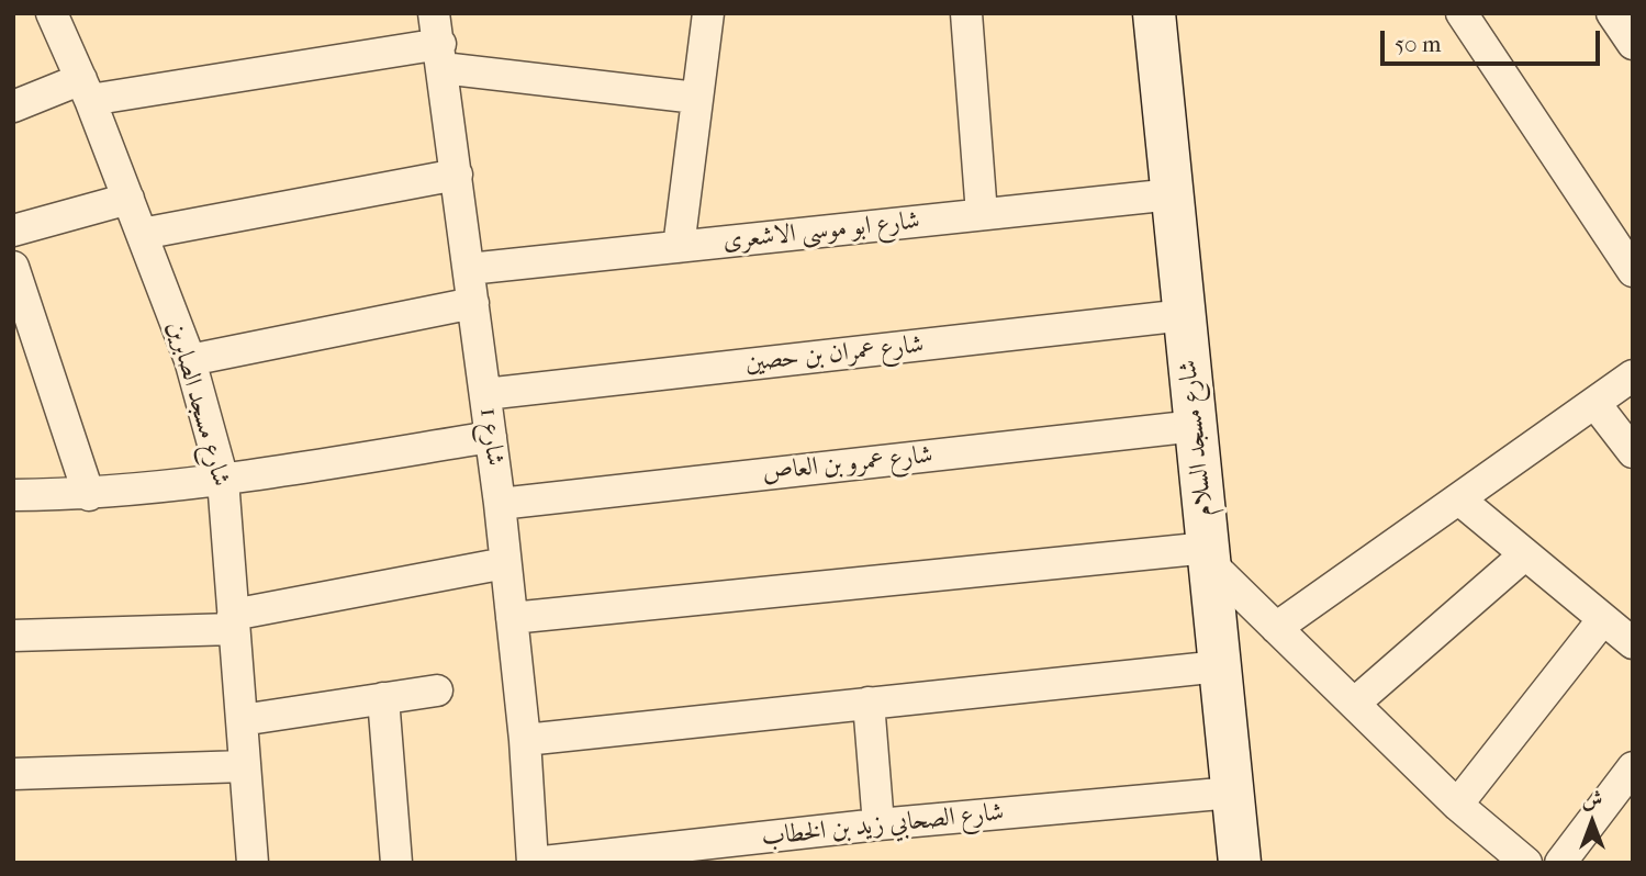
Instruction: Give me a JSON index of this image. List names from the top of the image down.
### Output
{
  "streets": {
    "street": [
      "شارع ابو موسى الاشعرى",
      "شارع عمران بن حصين",
      "شارع مسجد الصابرين",
      "شارع 1",
      "شارع مسجد السلام",
      "شارع عمرو بن العاص",
      "شارع الصحابي زيد بن الخطاب"
    ]
  },
  "crossings": [
    ["شارع ابو موسى الاشعرى", "شارع 1"],
    ["شارع ابو موسى الاشعرى", "شارع مسجد السلام"],
    ["شارع عمران بن حصين", "شارع 1"],
    ["شارع عمران بن حصين", "شارع مسجد السلام"],
    ["شارع 1", "شارع عمرو بن العاص"],
    ["شارع 1", "شارع الصحابي زيد بن الخطاب"],
    ["شارع مسجد السلام", "شارع عمرو بن العاص"],
    ["شارع مسجد السلام", "شارع الصحابي زيد بن الخطاب"]
  ],
  "scale_bar": "50 m",
  "north": "top"
}
